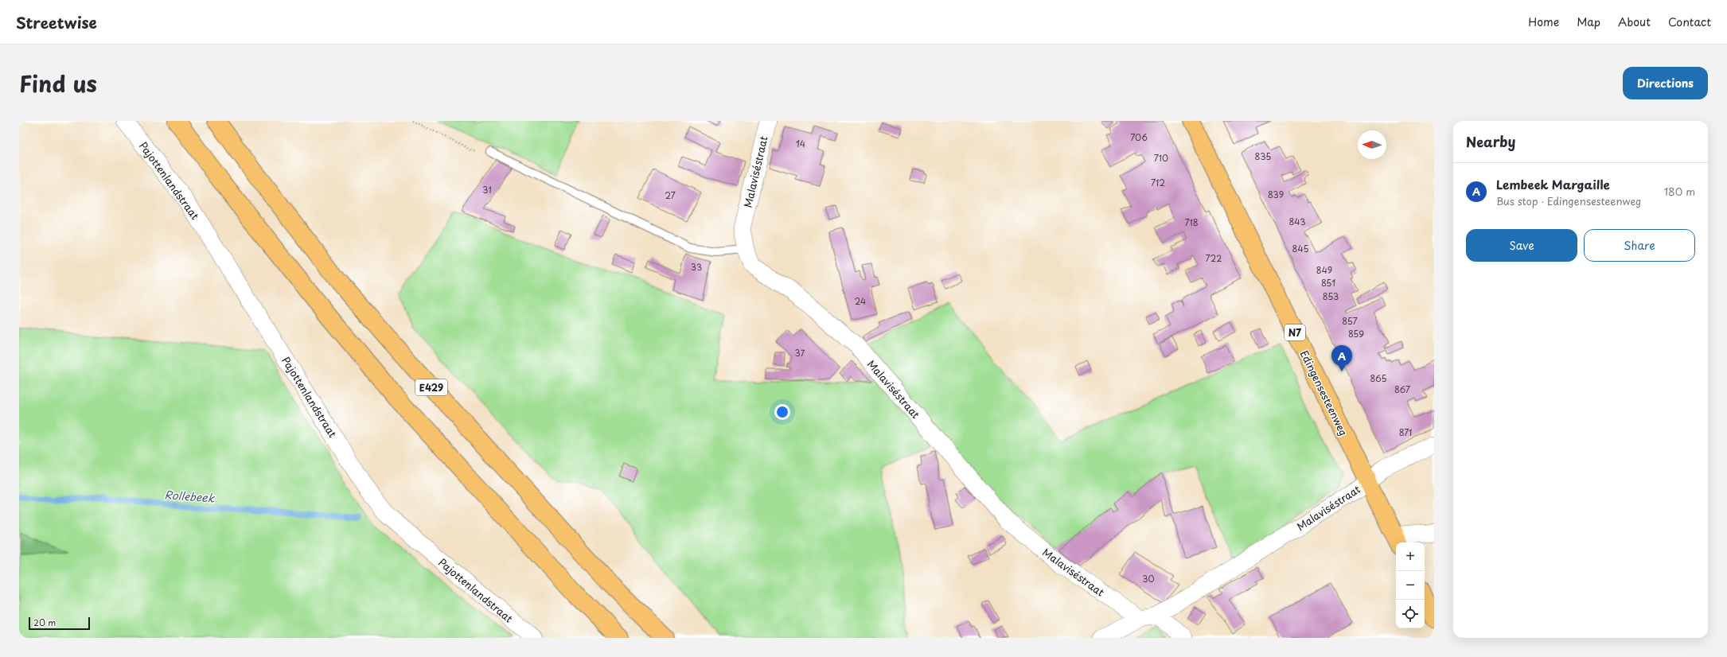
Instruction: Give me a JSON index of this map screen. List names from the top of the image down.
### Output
{
  "streets": {
    "main road": ["N7", "E429", "Edingensesteenweg"],
    "street": ["Malaviséstraat", "Pajottenlandstraat"]
  },
  "crossings": [
    ["Malaviséstraat", "Edingensesteenweg"]
  ],
  "water": ["Rollebeek"],
  "house_numbers": [
    "706",
    "14",
    "835",
    "710",
    "712",
    "31",
    "839",
    "27",
    "843",
    "718",
    "845",
    "722",
    "33",
    "849",
    "851",
    "853",
    "24",
    "857",
    "859",
    "37",
    "865",
    "867",
    "871",
    "30"
  ],
  "scale_bar": "20 m",
  "north": "left",
  "page": {
    "header": "Streetwise",
    "nav": [
      "Home",
      "Map",
      "About",
      "Contact"
    ],
    "title": "Find us",
    "buttons": [
      "Directions",
      ["Save", "Share"]
    ],
    "heading": "Nearby",
    "list": [
      {
        "mark": "A",
        "name": "Lembeek Margaille",
        "note": "Bus stop · Edingensesteenweg",
        "value": "180 m"
      }
    ],
    "pins": "A",
    "map_buttons": ["+", "−"],
    "scale": "20 m"
  }
}
